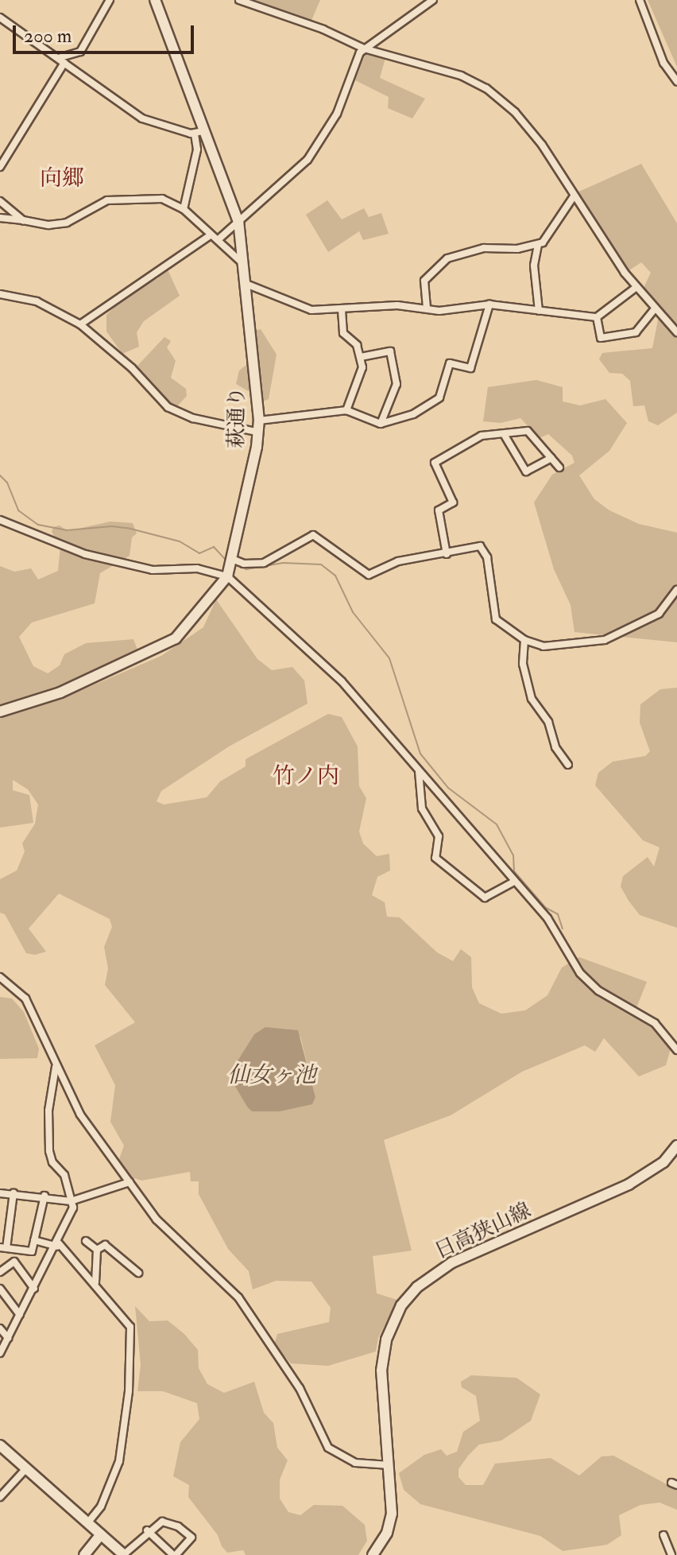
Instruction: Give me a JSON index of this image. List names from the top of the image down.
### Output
{
  "streets": {
    "street": ["萩通り", "日高狭山線"]
  },
  "districts": ["向郷", "竹ノ内"],
  "water": ["仙女ヶ池"],
  "scale_bar": "200 m"
}
